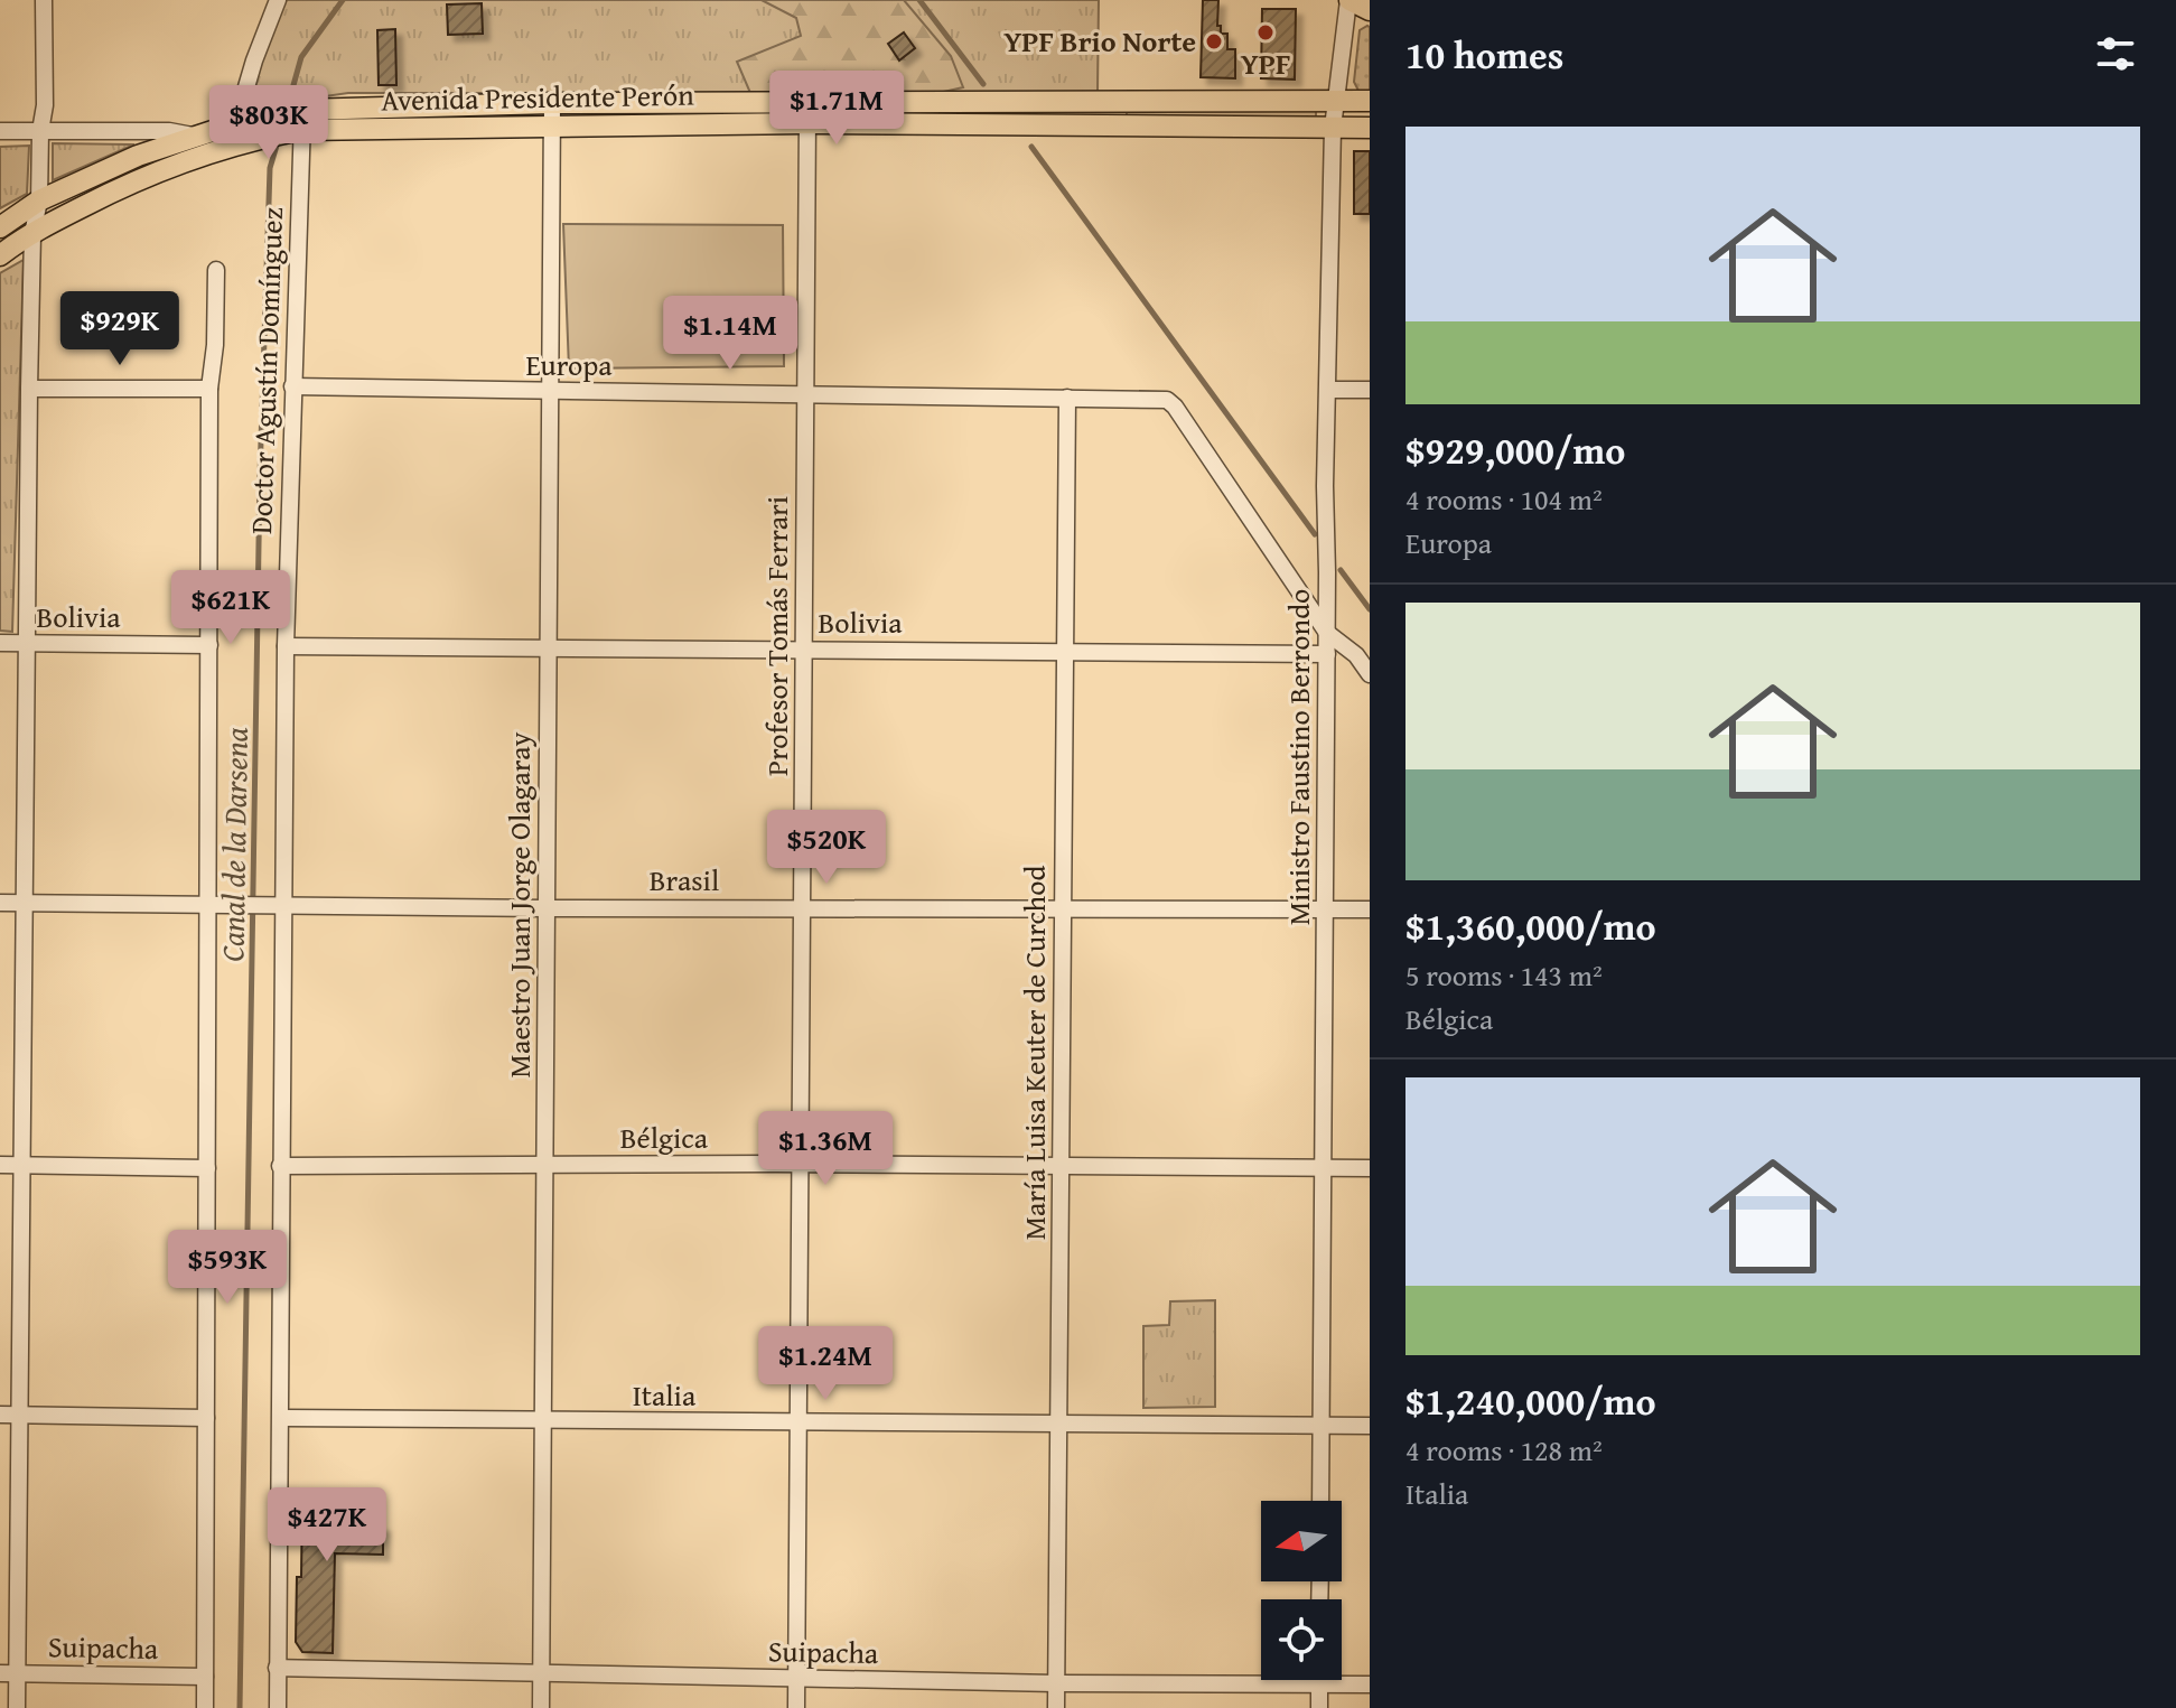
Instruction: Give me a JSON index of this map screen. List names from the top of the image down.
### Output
{
  "streets": {
    "main road": ["Avenida Presidente Perón"],
    "street": [
      "Europa",
      "Doctor Agustín Domínguez",
      "Bolivia",
      "Profesor Tomás Ferrari",
      "Ministro Faustino Berrondo",
      "Brasil",
      "Maestro Juan Jorge Olagaray",
      "María Luisa Keuter de Curchod",
      "Bélgica",
      "Italia",
      "Suipacha"
    ]
  },
  "crossings": [
    ["Avenida Presidente Perón", "Doctor Agustín Domínguez"],
    ["Avenida Presidente Perón", "Profesor Tomás Ferrari"],
    ["Avenida Presidente Perón", "Ministro Faustino Berrondo"],
    ["Avenida Presidente Perón", "Maestro Juan Jorge Olagaray"],
    ["Europa", "Doctor Agustín Domínguez"],
    ["Europa", "Profesor Tomás Ferrari"],
    ["Europa", "Ministro Faustino Berrondo"],
    ["Europa", "Maestro Juan Jorge Olagaray"],
    ["Europa", "María Luisa Keuter de Curchod"],
    ["Doctor Agustín Domínguez", "Bolivia"],
    ["Doctor Agustín Domínguez", "Brasil"],
    ["Doctor Agustín Domínguez", "Bélgica"],
    ["Doctor Agustín Domínguez", "Italia"],
    ["Doctor Agustín Domínguez", "Suipacha"],
    ["Bolivia", "Profesor Tomás Ferrari"],
    ["Bolivia", "Ministro Faustino Berrondo"],
    ["Bolivia", "Maestro Juan Jorge Olagaray"],
    ["Bolivia", "María Luisa Keuter de Curchod"],
    ["Profesor Tomás Ferrari", "Brasil"],
    ["Profesor Tomás Ferrari", "Bélgica"],
    ["Profesor Tomás Ferrari", "Italia"],
    ["Profesor Tomás Ferrari", "Suipacha"],
    ["Ministro Faustino Berrondo", "Brasil"],
    ["Ministro Faustino Berrondo", "Bélgica"],
    ["Ministro Faustino Berrondo", "Italia"],
    ["Brasil", "Maestro Juan Jorge Olagaray"],
    ["Brasil", "María Luisa Keuter de Curchod"],
    ["Maestro Juan Jorge Olagaray", "Bélgica"],
    ["Maestro Juan Jorge Olagaray", "Italia"],
    ["Maestro Juan Jorge Olagaray", "Suipacha"],
    ["María Luisa Keuter de Curchod", "Bélgica"],
    ["María Luisa Keuter de Curchod", "Italia"],
    ["María Luisa Keuter de Curchod", "Suipacha"]
  ],
  "water": ["Canal de la Darsena"],
  "places": ["YPF", "YPF Brio Norte"],
  "north": "left",
  "page": {
    "heading": "10 homes",
    "price": [
      "$1.71M",
      "$803K",
      "$929K",
      "$1.14M",
      "$621K",
      "$520K",
      "$1.36M",
      "$593K",
      "$1.24M",
      "$427K"
    ],
    "list": [
      {
        "name": "$929,000/mo",
        "note": "4 rooms · 104 m² · Europa"
      },
      {
        "name": "$1,360,000/mo",
        "note": "5 rooms · 143 m² · Bélgica"
      },
      {
        "name": "$1,240,000/mo",
        "note": "4 rooms · 128 m² · Italia"
      }
    ]
  }
}
